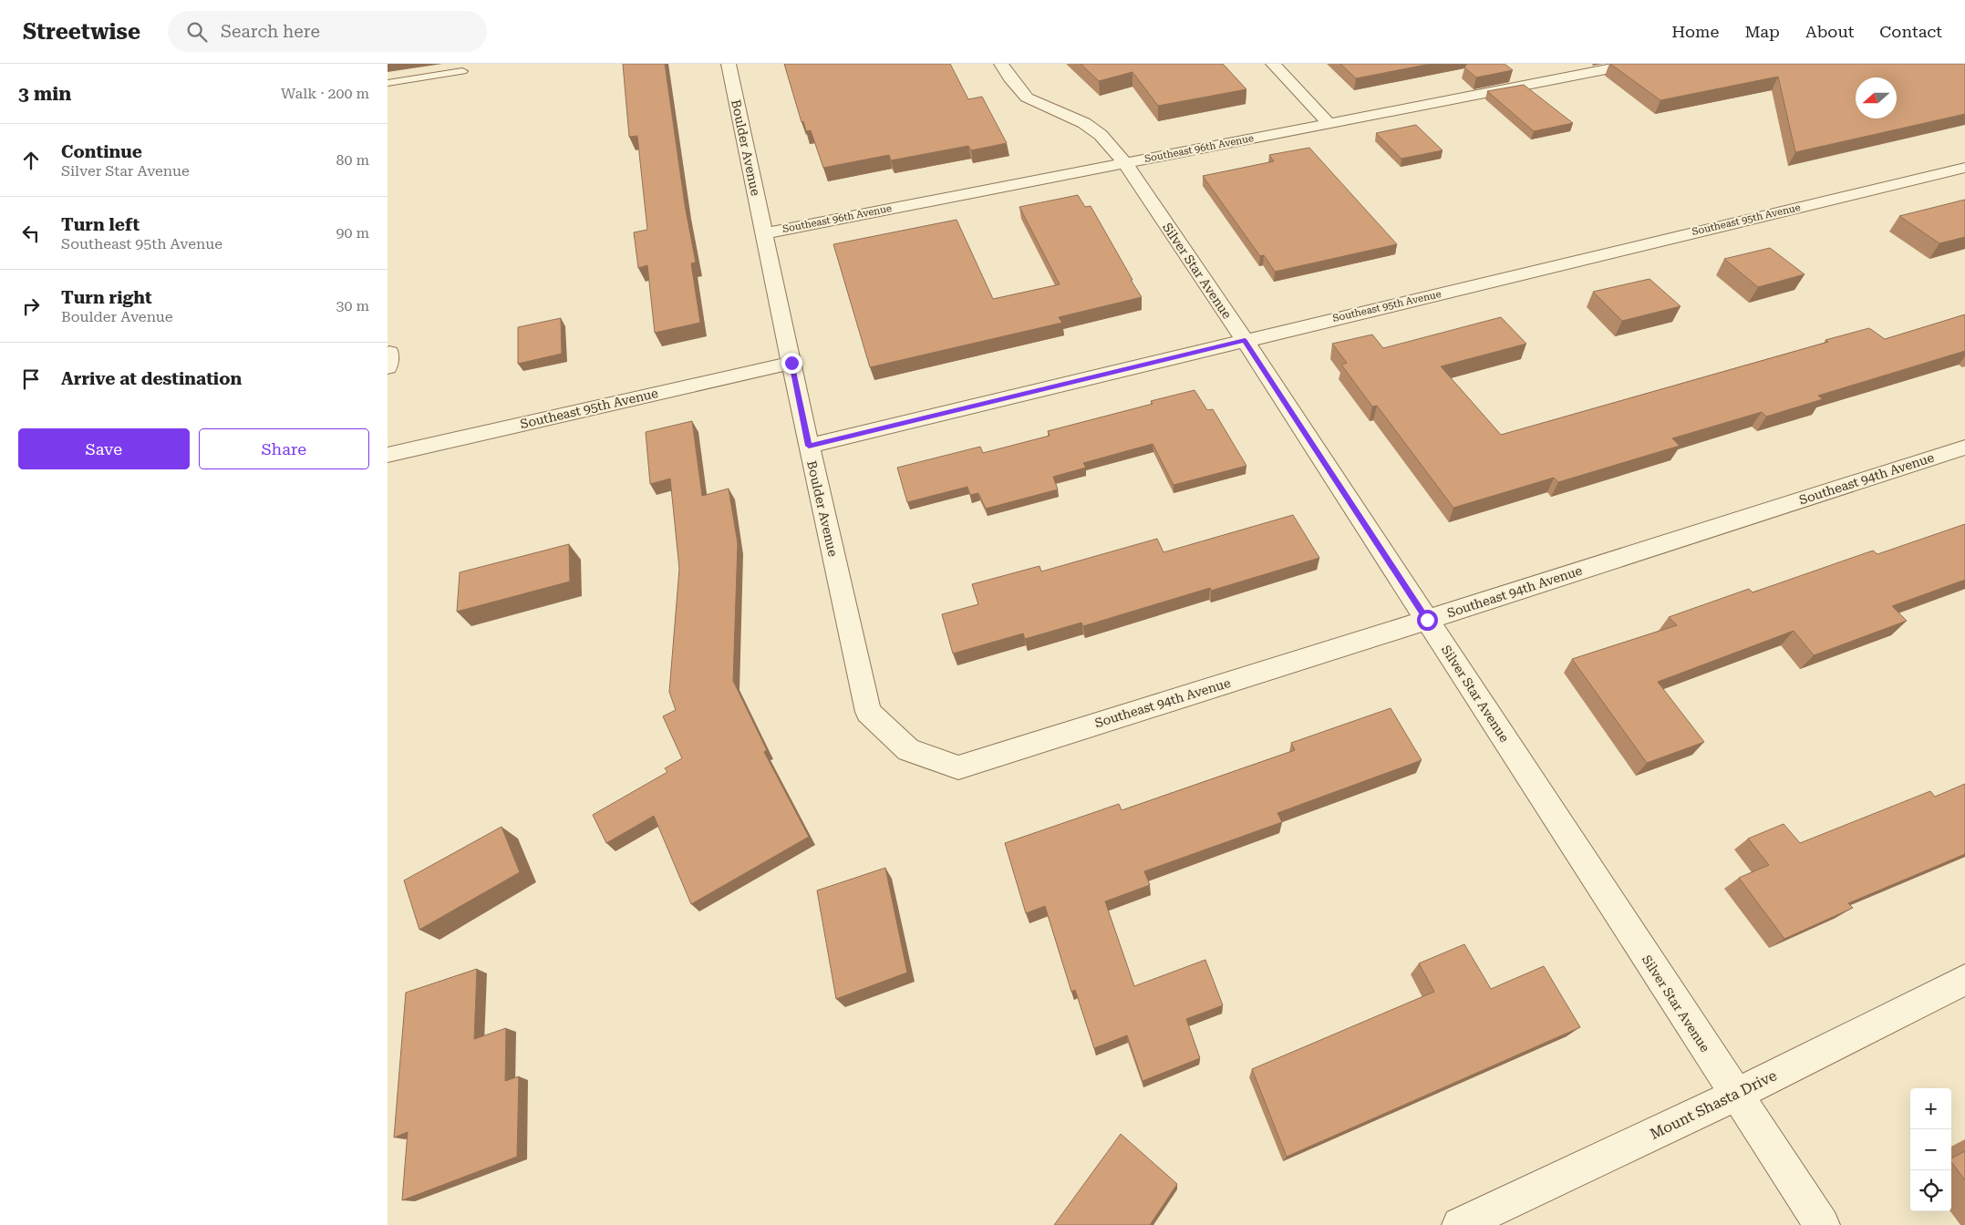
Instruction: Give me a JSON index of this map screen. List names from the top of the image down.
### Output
{
  "streets": {
    "street": [
      "Boulder Avenue",
      "Southeast 96th Avenue",
      "Southeast 95th Avenue",
      "Silver Star Avenue",
      "Southeast 94th Avenue",
      "Mount Shasta Drive"
    ]
  },
  "crossings": [
    ["Boulder Avenue", "Southeast 96th Avenue"],
    ["Boulder Avenue", "Southeast 95th Avenue"],
    ["Boulder Avenue", "Southeast 94th Avenue"],
    ["Southeast 96th Avenue", "Silver Star Avenue"],
    ["Southeast 95th Avenue", "Silver Star Avenue"],
    ["Silver Star Avenue", "Southeast 94th Avenue"],
    ["Silver Star Avenue", "Mount Shasta Drive"]
  ],
  "north": "left",
  "page": {
    "header": "Streetwise",
    "search": "Search here",
    "nav": [
      "Home",
      "Map",
      "About",
      "Contact"
    ],
    "heading": ["3 min", "Walk · 200 m"],
    "list": [
      ["Continue", "Silver Star Avenue", "80 m"],
      ["Turn left", "Southeast 95th Avenue", "90 m"],
      ["Turn right", "Boulder Avenue", "30 m"],
      "Arrive at destination"
    ],
    "buttons": ["Save", "Share"],
    "map_buttons": ["+", "−"]
  }
}
